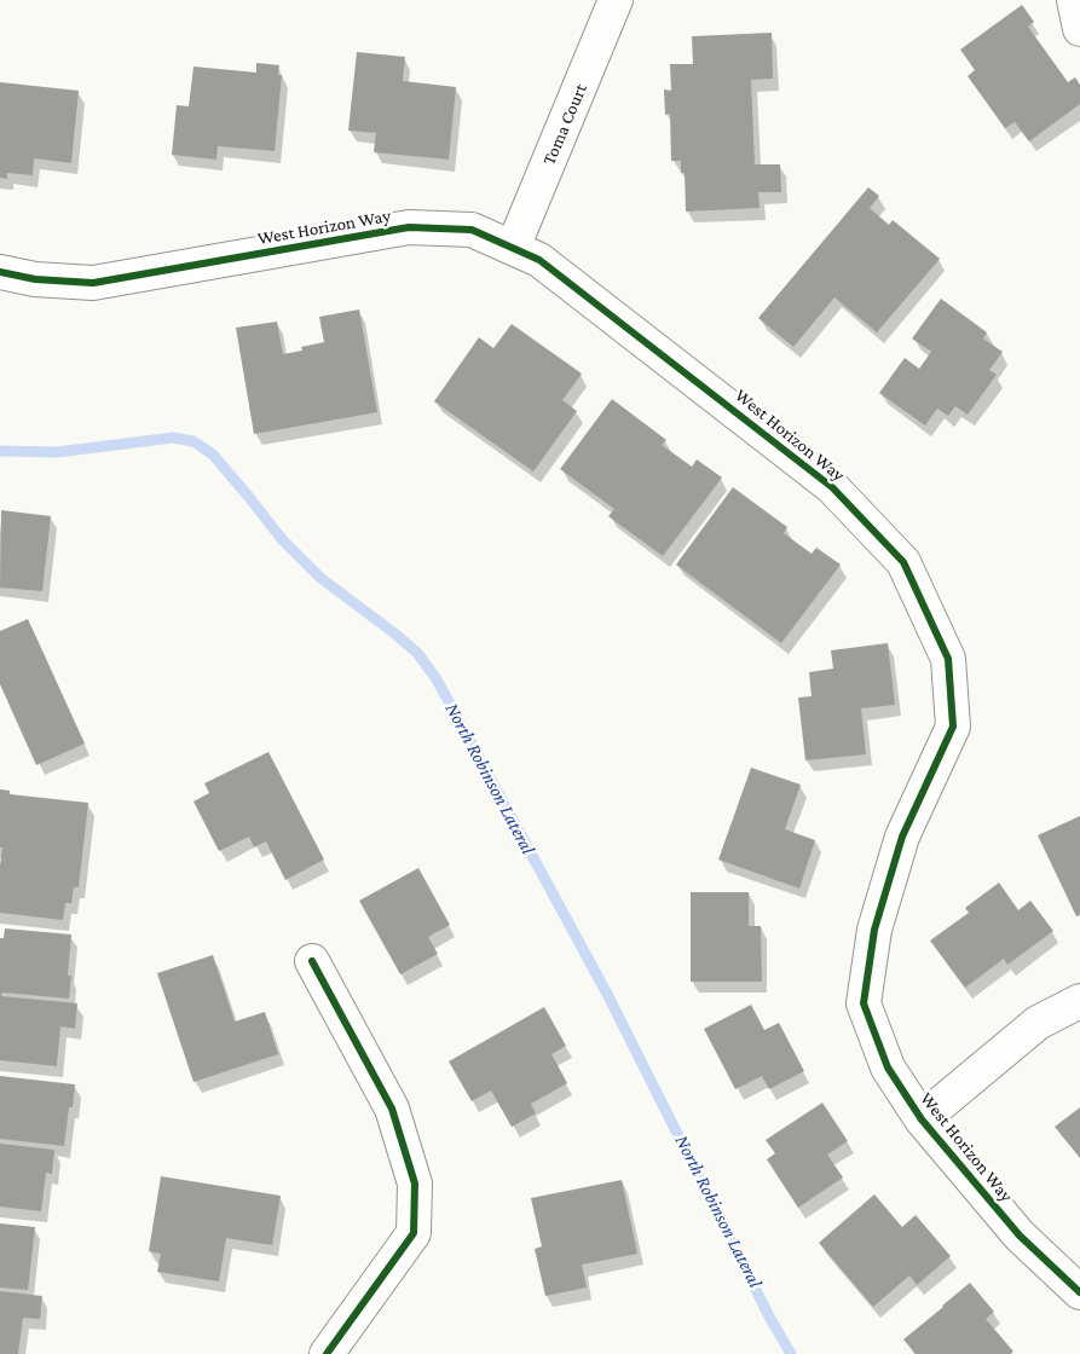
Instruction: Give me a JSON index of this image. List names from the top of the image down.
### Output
{
  "streets": {
    "street": ["Toma Court", "West Horizon Way"]
  },
  "crossings": [
    ["Toma Court", "West Horizon Way"]
  ],
  "water": ["North Robinson Lateral"]
}
